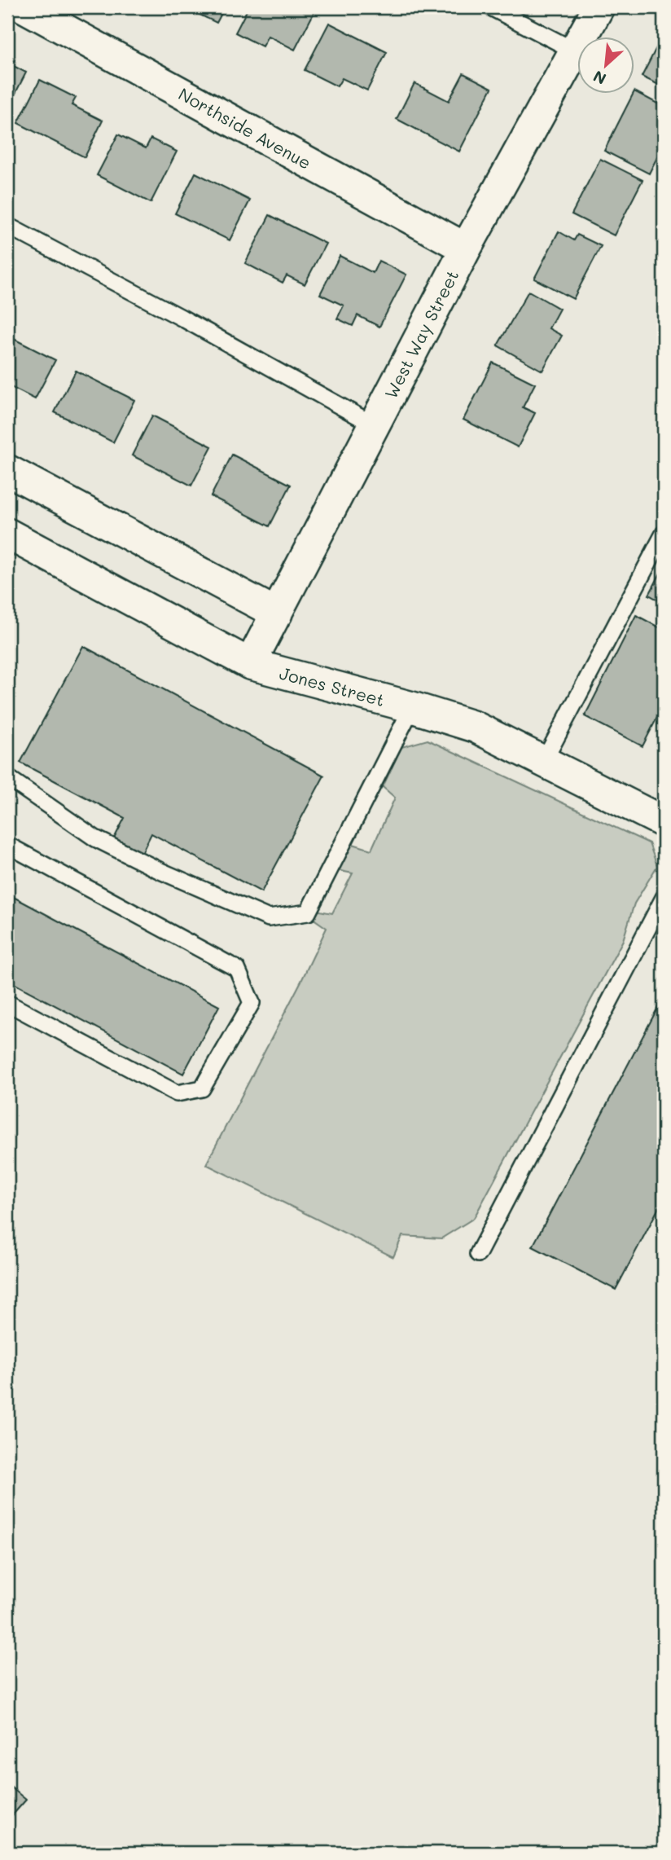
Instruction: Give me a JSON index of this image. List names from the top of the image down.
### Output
{
  "streets": {
    "street": ["Northside Avenue", "West Way Street", "Jones Street"]
  },
  "crossings": [
    ["Northside Avenue", "West Way Street"],
    ["West Way Street", "Jones Street"]
  ],
  "north": "bottom left"
}
